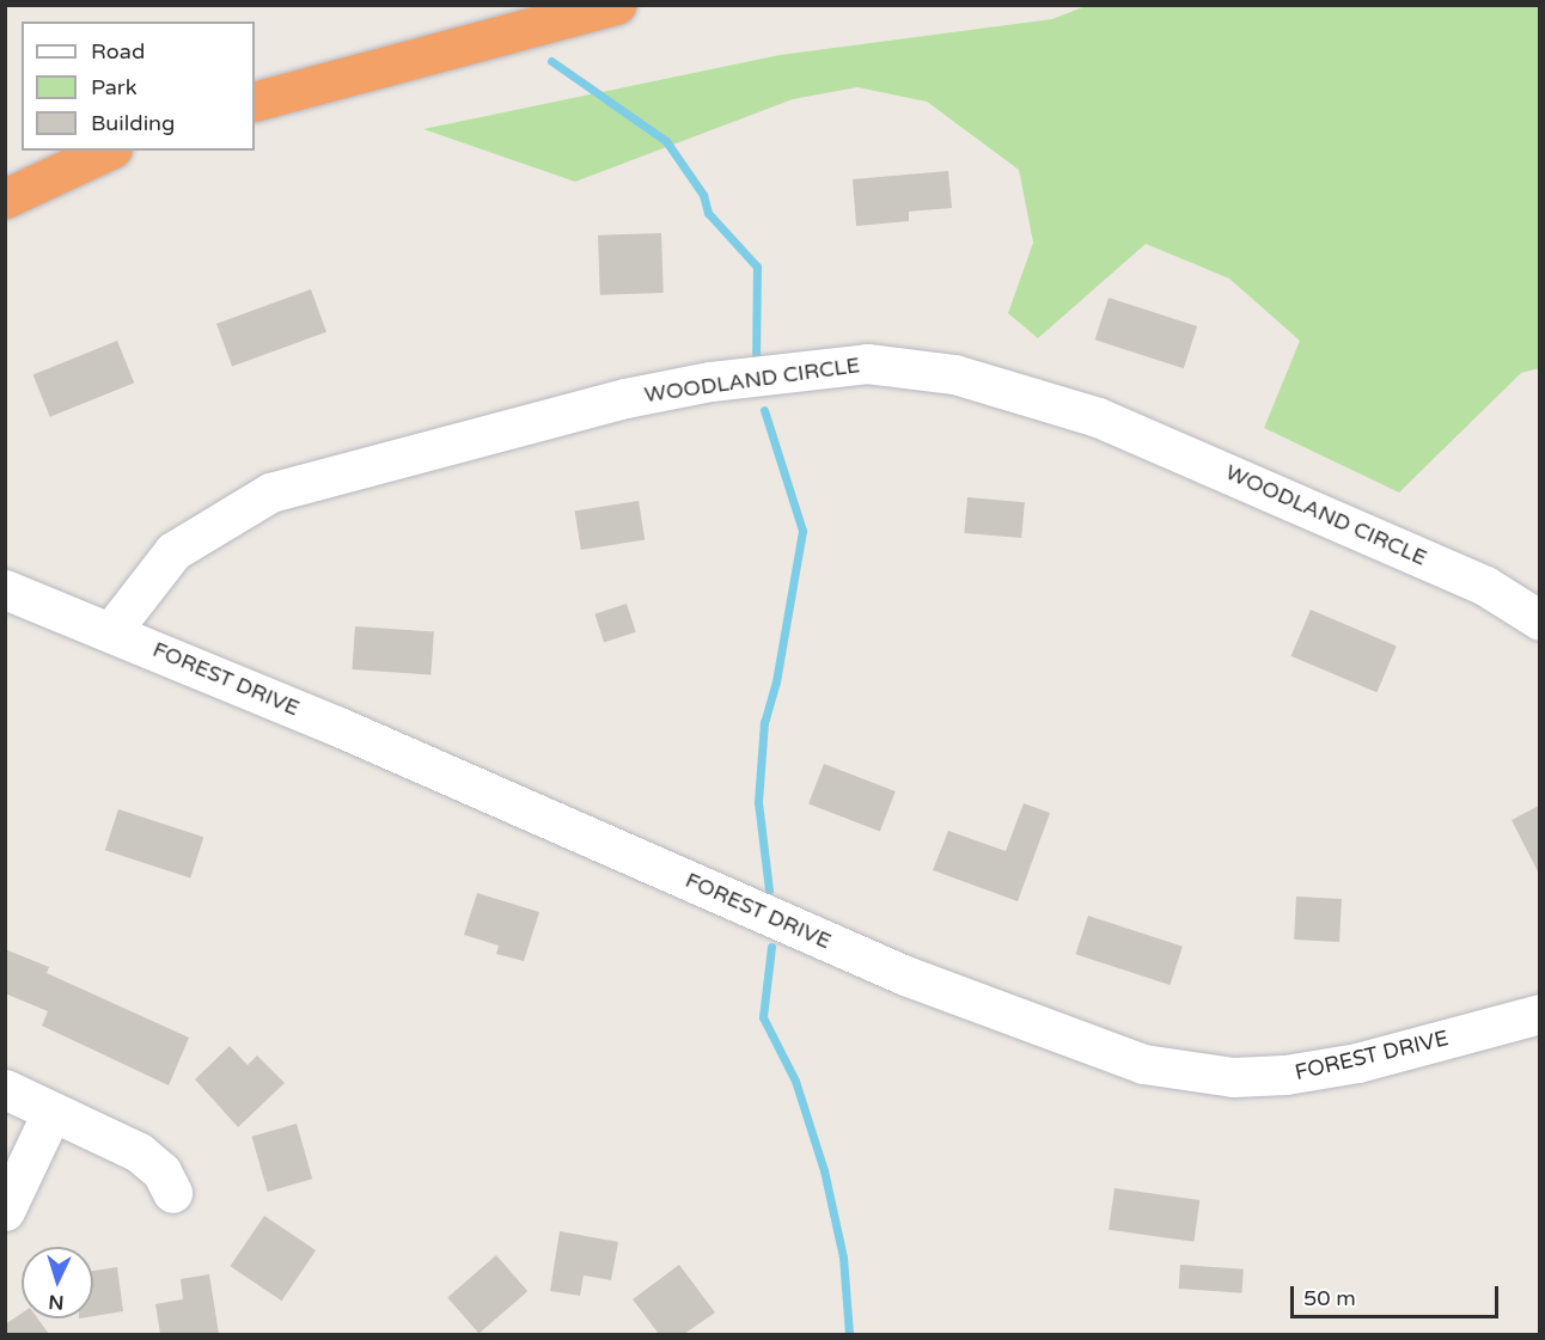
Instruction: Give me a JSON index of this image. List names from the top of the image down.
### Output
{
  "streets": {
    "street": ["WOODLAND CIRCLE", "FOREST DRIVE"]
  },
  "crossings": [
    ["WOODLAND CIRCLE", "FOREST DRIVE"]
  ],
  "legend": ["Road", "Park", "Building"],
  "scale_bar": "50 m",
  "north": "bottom"
}
